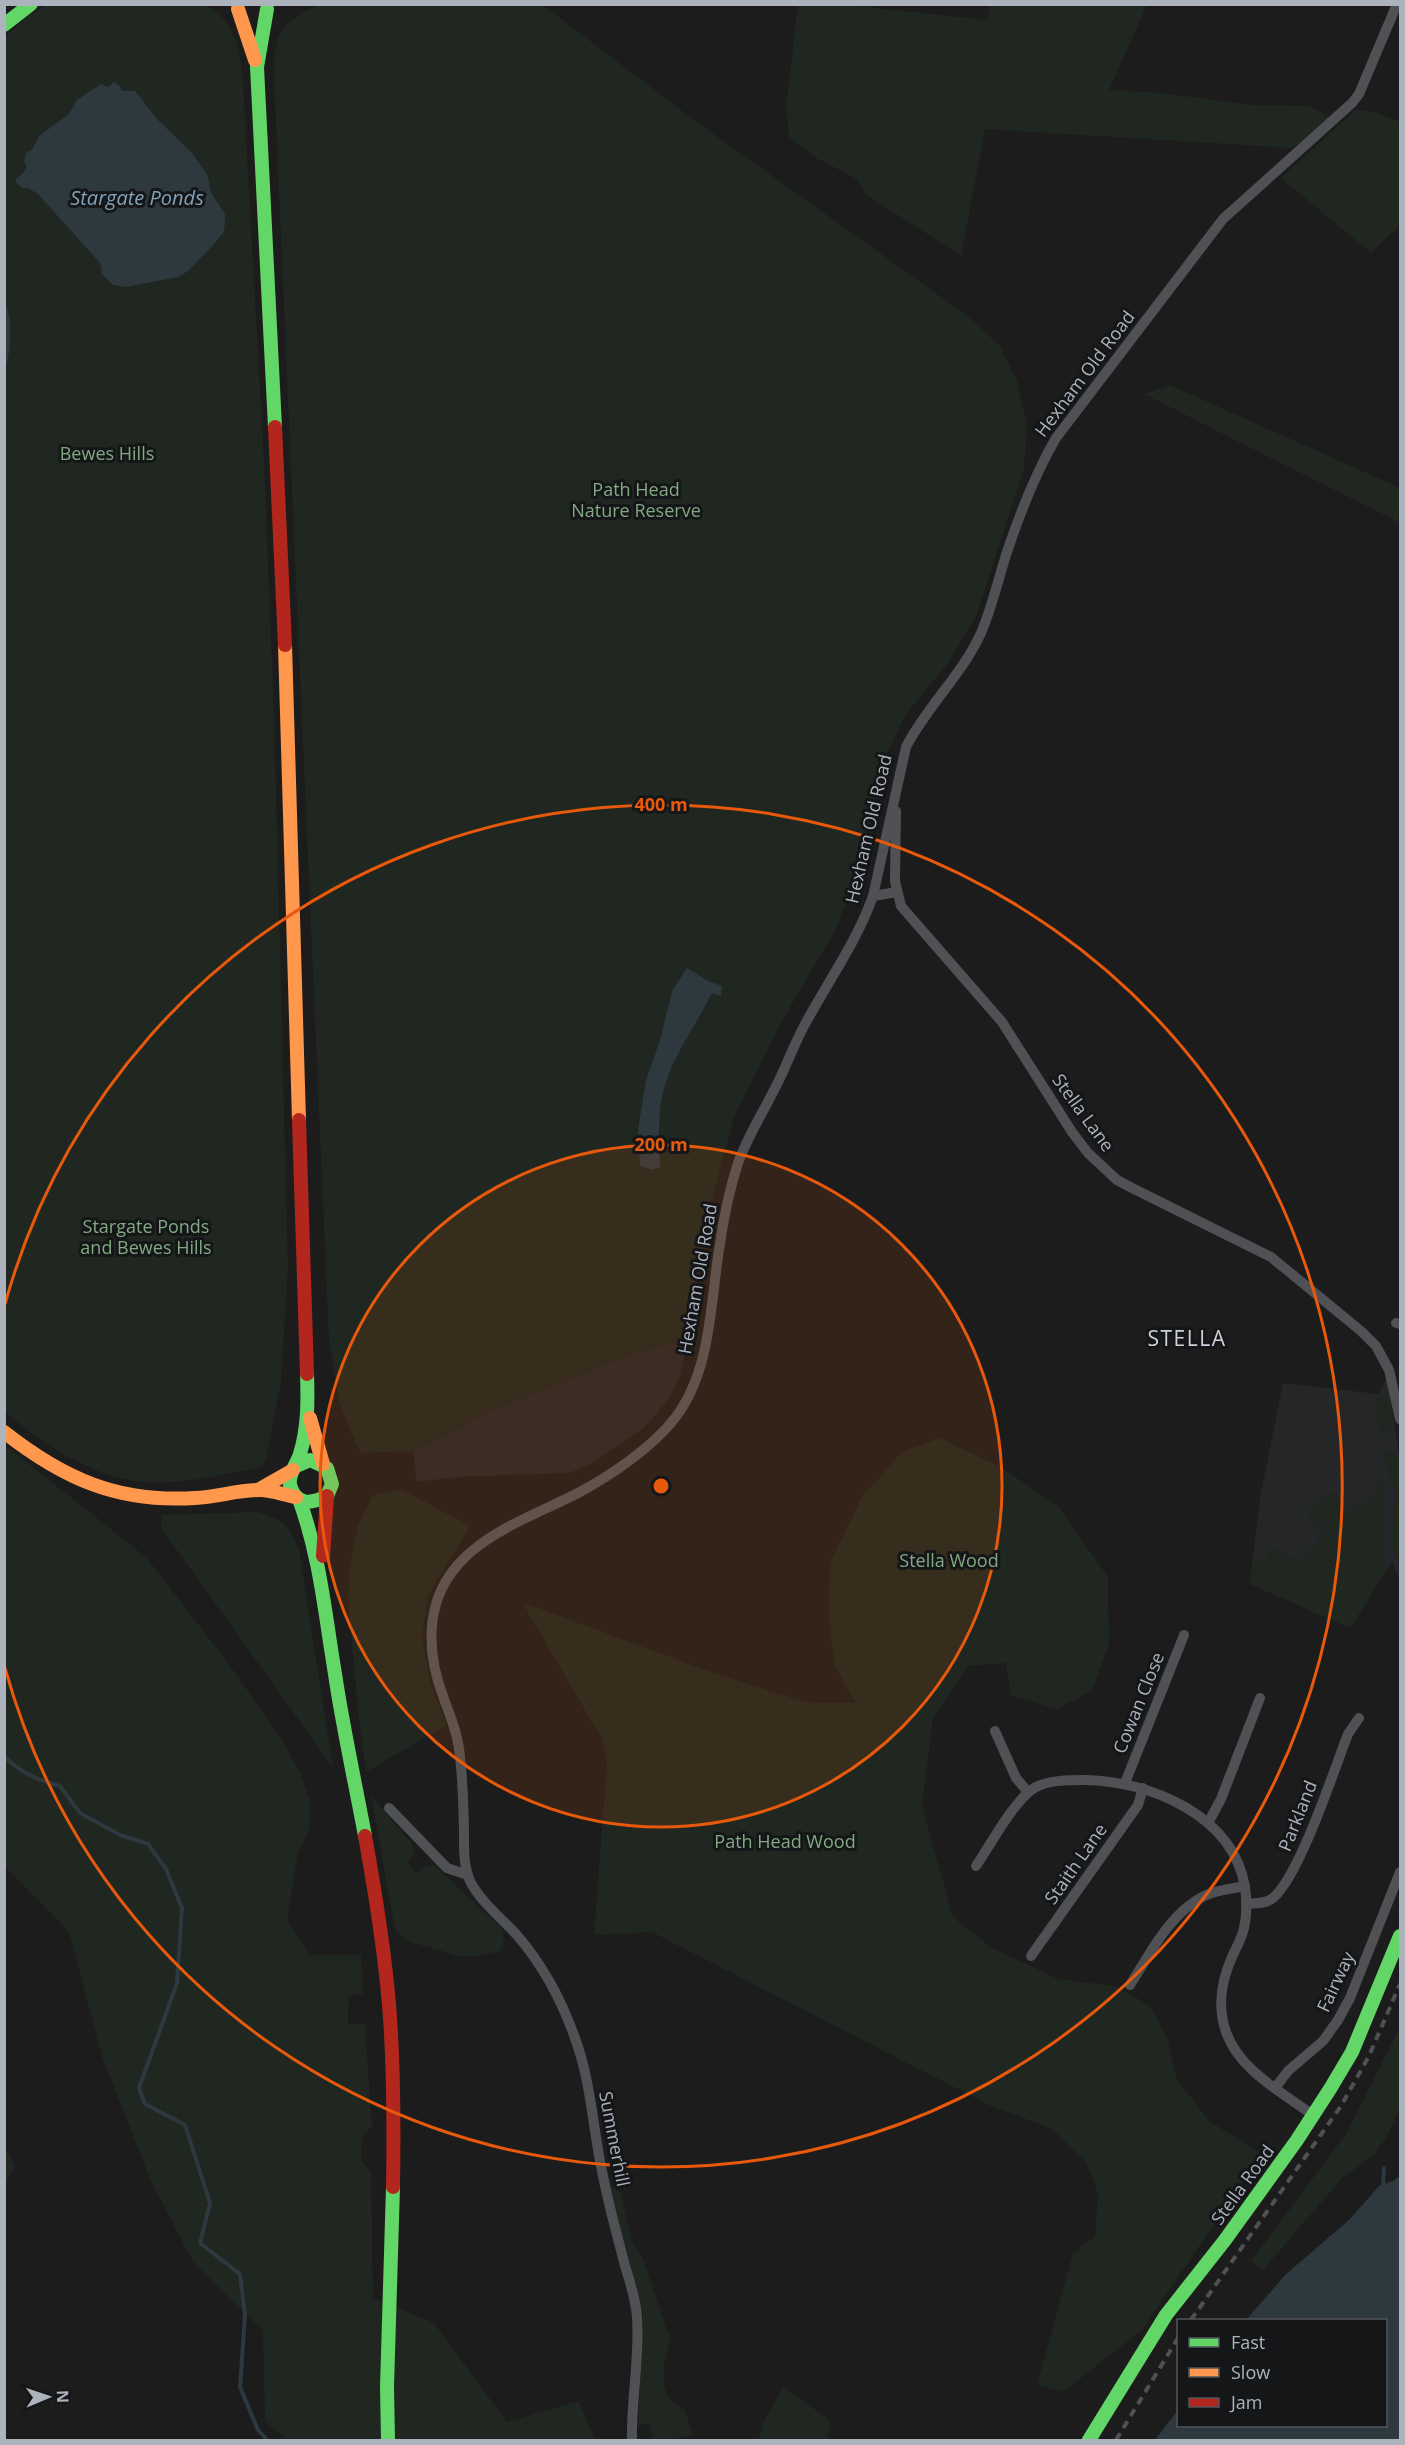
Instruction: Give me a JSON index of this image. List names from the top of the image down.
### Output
{
  "streets": {
    "main road": ["Stella Road"],
    "street": [
      "Hexham Old Road",
      "Stella Lane",
      "Cowan Close",
      "Parkland",
      "Staith Lane",
      "Fairway",
      "Summerhill"
    ]
  },
  "crossings": [
    ["Hexham Old Road", "Stella Lane"],
    ["Hexham Old Road", "Summerhill"]
  ],
  "districts": ["STELLA"],
  "water": ["Stargate Ponds"],
  "parks": [
    "Bewes Hills",
    "Path Head Nature Reserve",
    "Stargate Ponds and Bewes Hills",
    "Stella Wood",
    "Path Head Wood"
  ],
  "legend": ["Fast", "Slow", "Jam"],
  "north": "right",
  "rings": ["400 m", "200 m"]
}
